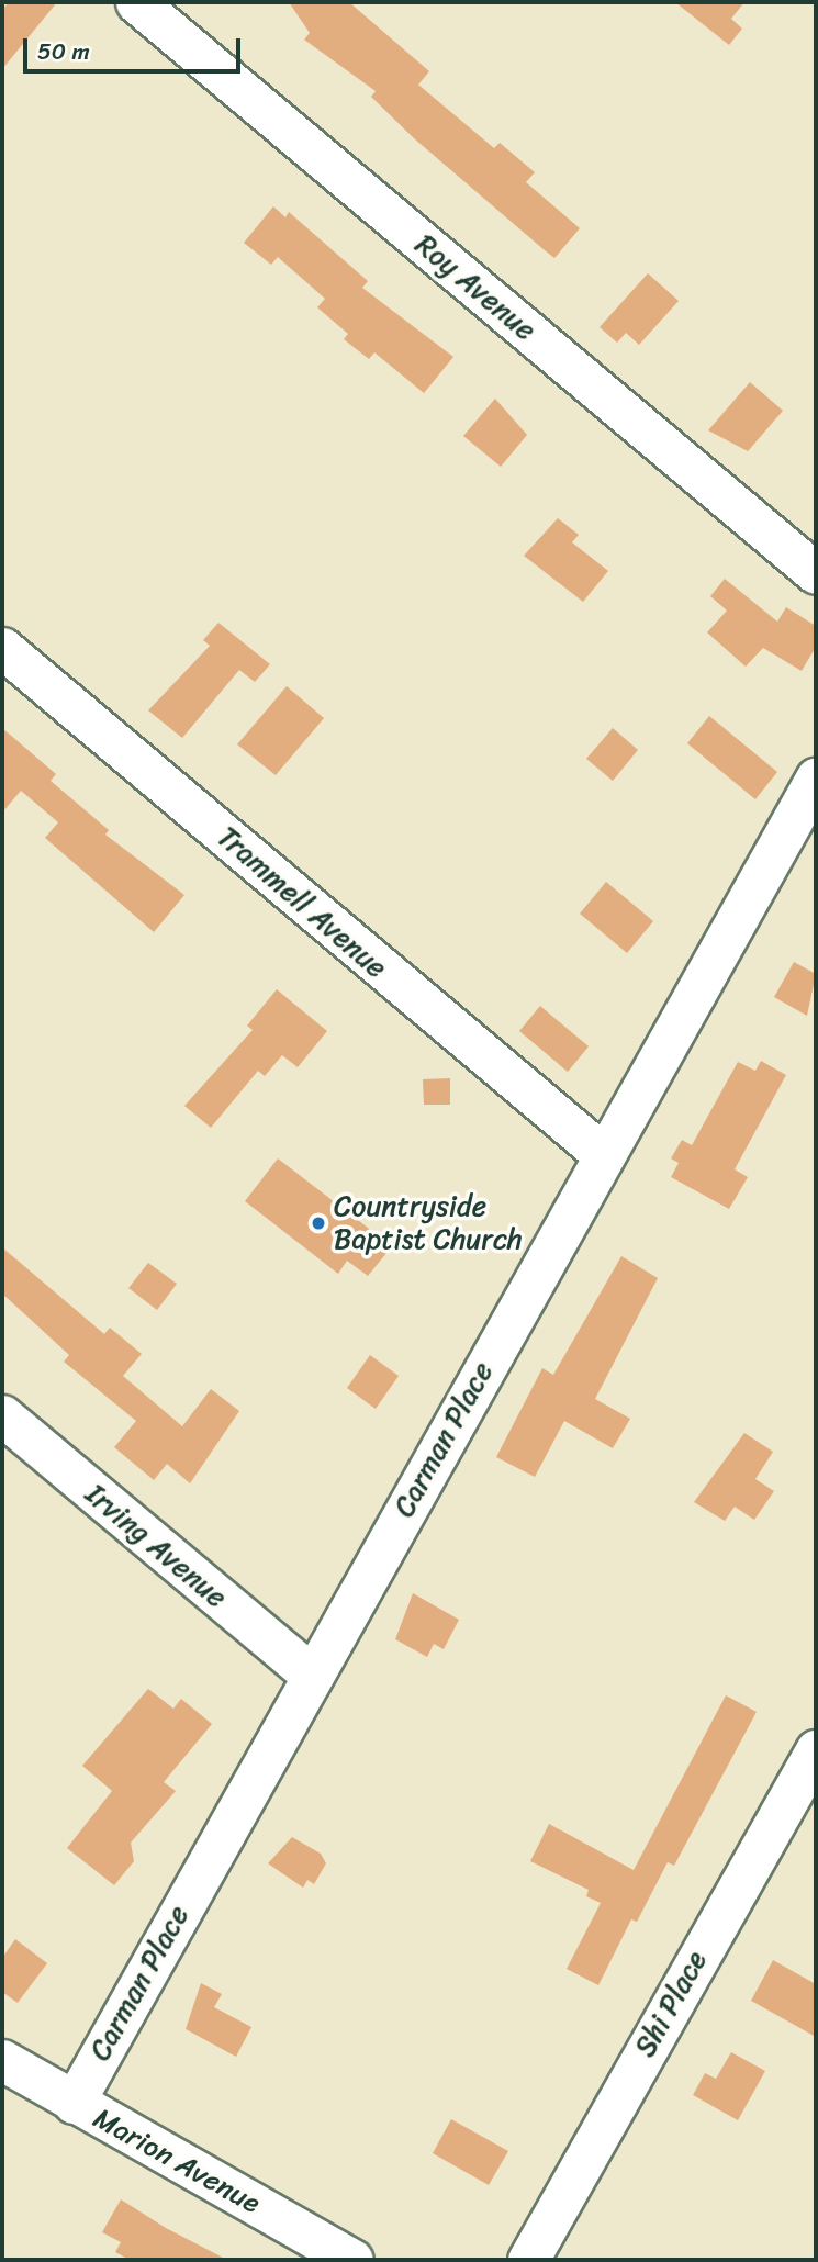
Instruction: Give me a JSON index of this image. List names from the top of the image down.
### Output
{
  "streets": {
    "street": [
      "Roy Avenue",
      "Trammell Avenue",
      "Carman Place",
      "Irving Avenue",
      "Shi Place",
      "Marion Avenue"
    ]
  },
  "crossings": [
    ["Trammell Avenue", "Carman Place"],
    ["Carman Place", "Irving Avenue"],
    ["Carman Place", "Marion Avenue"]
  ],
  "places": ["Countryside Baptist Church"],
  "scale_bar": "50 m"
}
